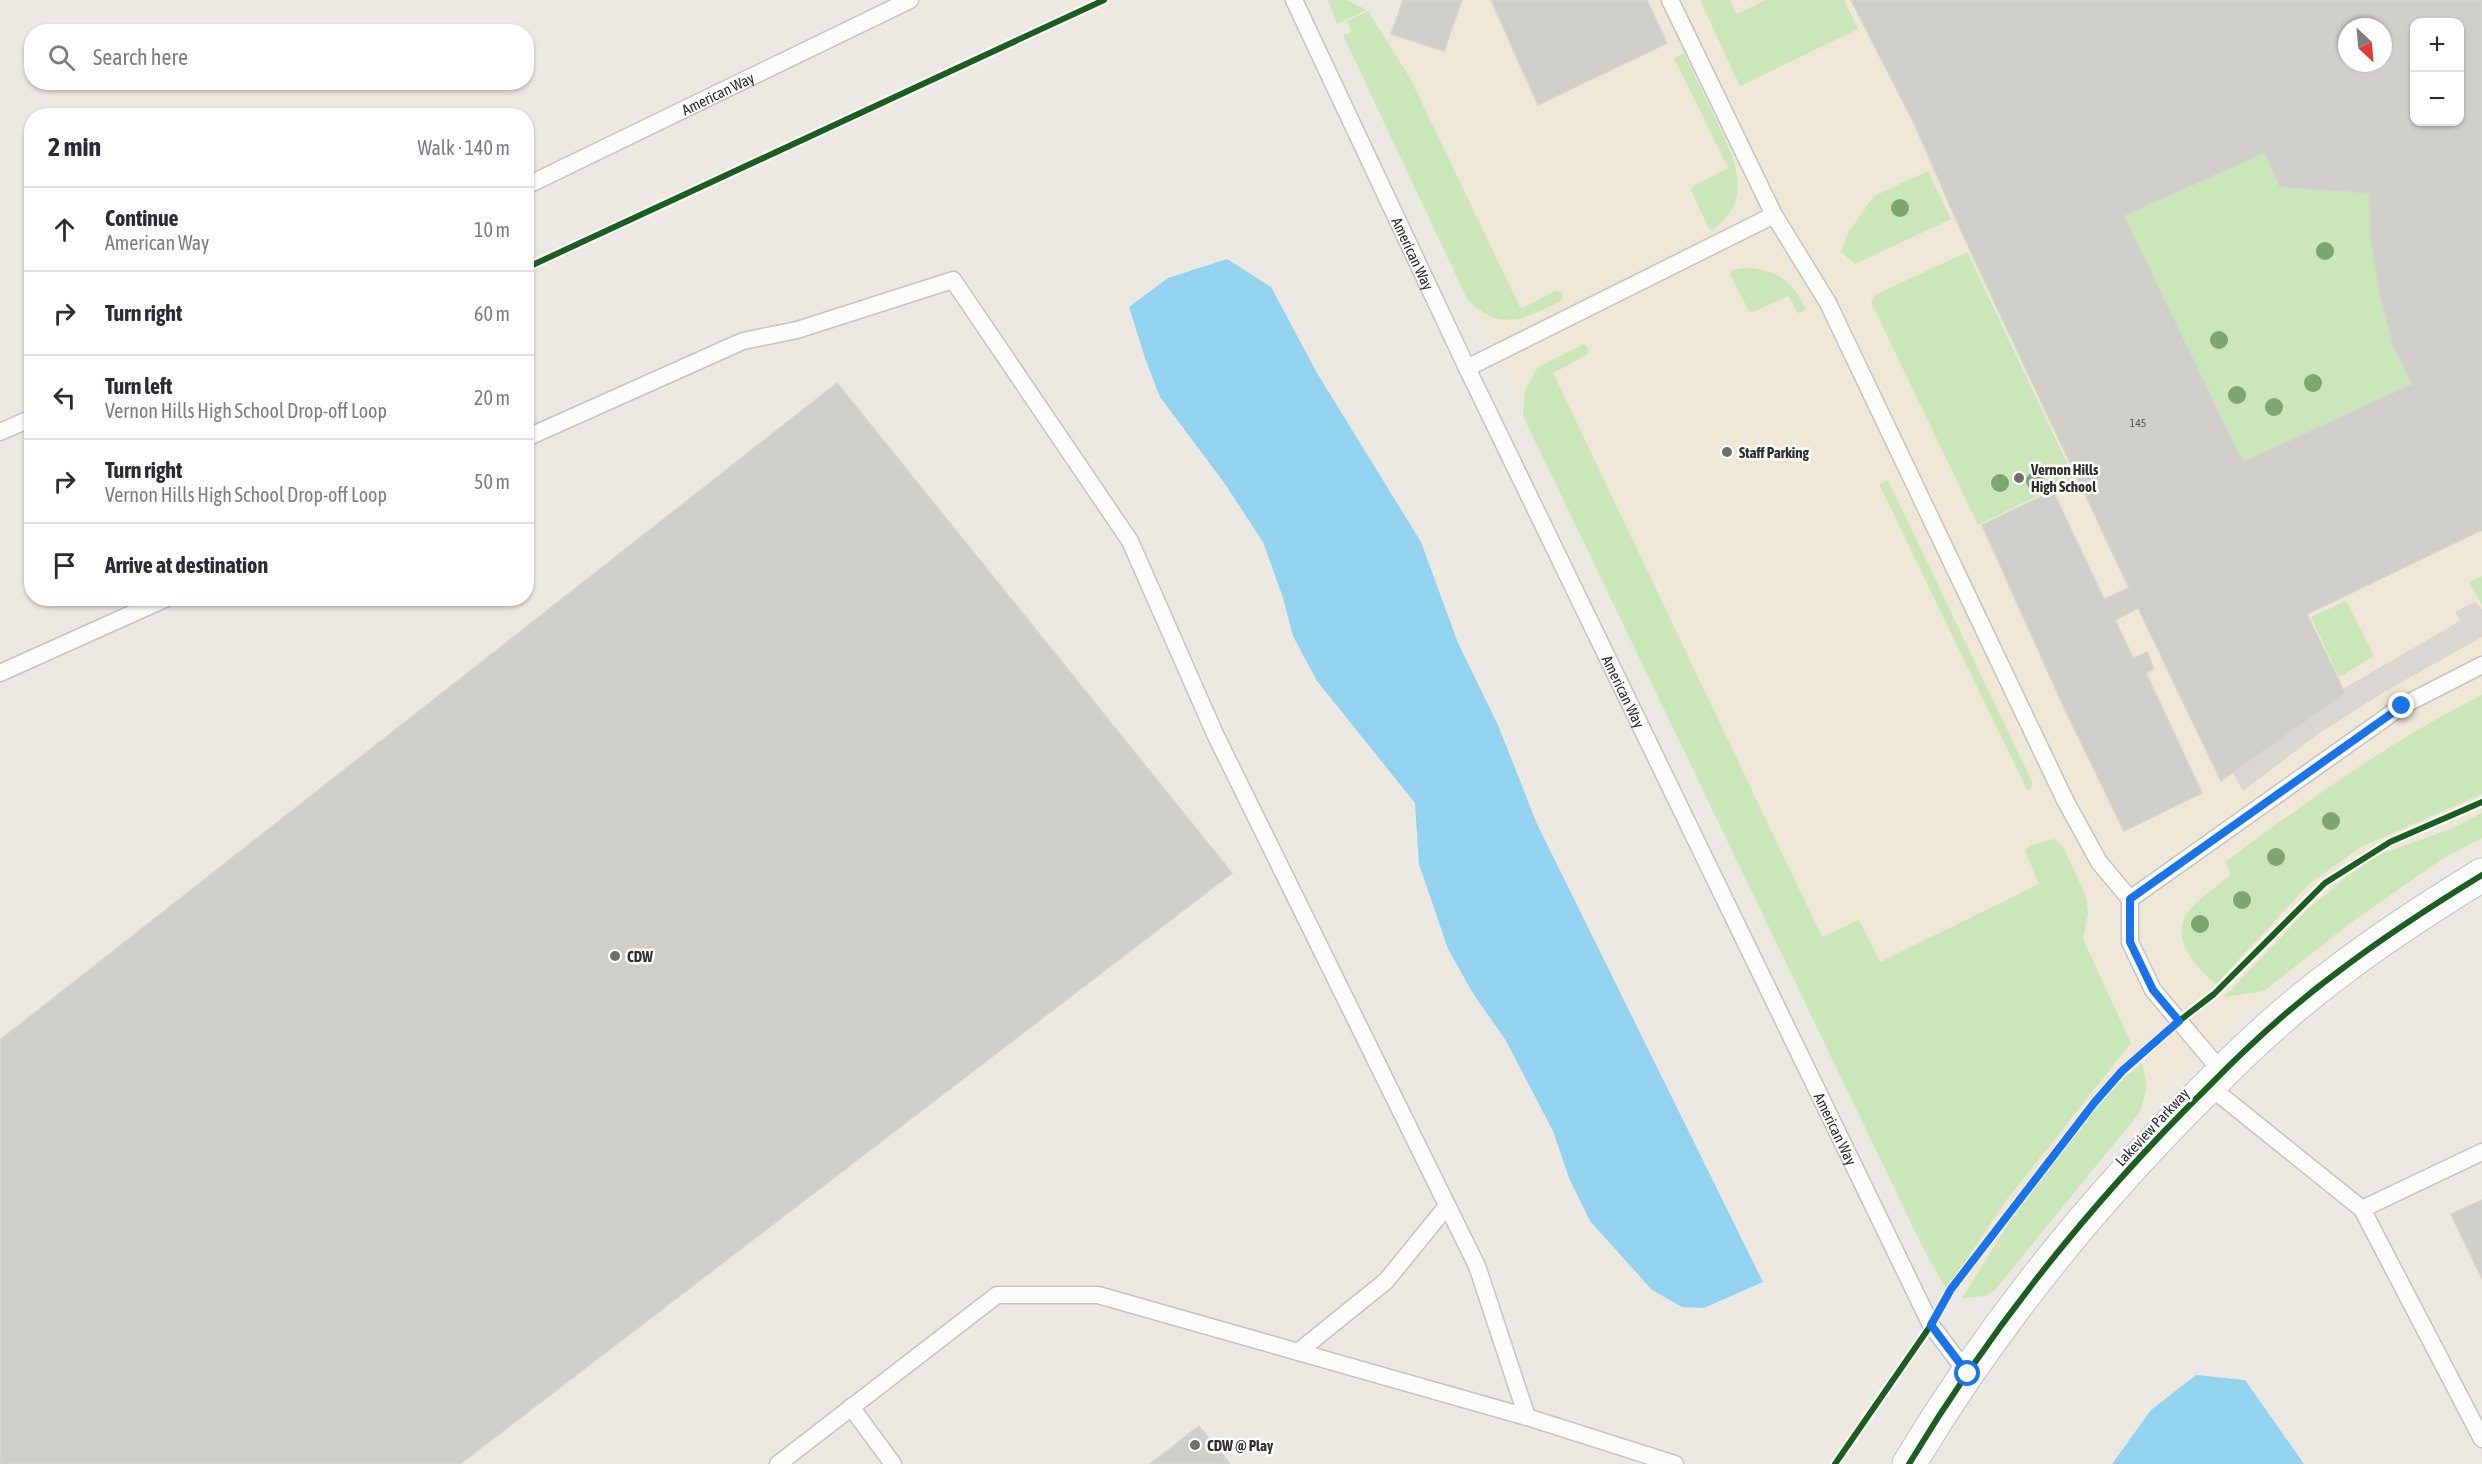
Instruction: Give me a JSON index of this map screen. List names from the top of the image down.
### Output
{
  "streets": {
    "street": ["Lakeview Parkway"],
    "lane": ["American Way"]
  },
  "crossings": [
    ["American Way", "Lakeview Parkway"]
  ],
  "places": [
    "Staff Parking",
    "Vernon Hills High School",
    "CDW",
    "CDW @ Play"
  ],
  "house_numbers": ["145"],
  "north": "bottom right",
  "page": {
    "map_buttons": ["+", "−"],
    "search": "Search here",
    "heading": ["2 min", "Walk · 140 m"],
    "list": [
      ["Continue", "American Way", "10 m"],
      ["Turn right", "60 m"],
      ["Turn left", "Vernon Hills High School Drop-off Loop", "20 m"],
      ["Turn right", "Vernon Hills High School Drop-off Loop", "50 m"],
      "Arrive at destination"
    ]
  }
}
